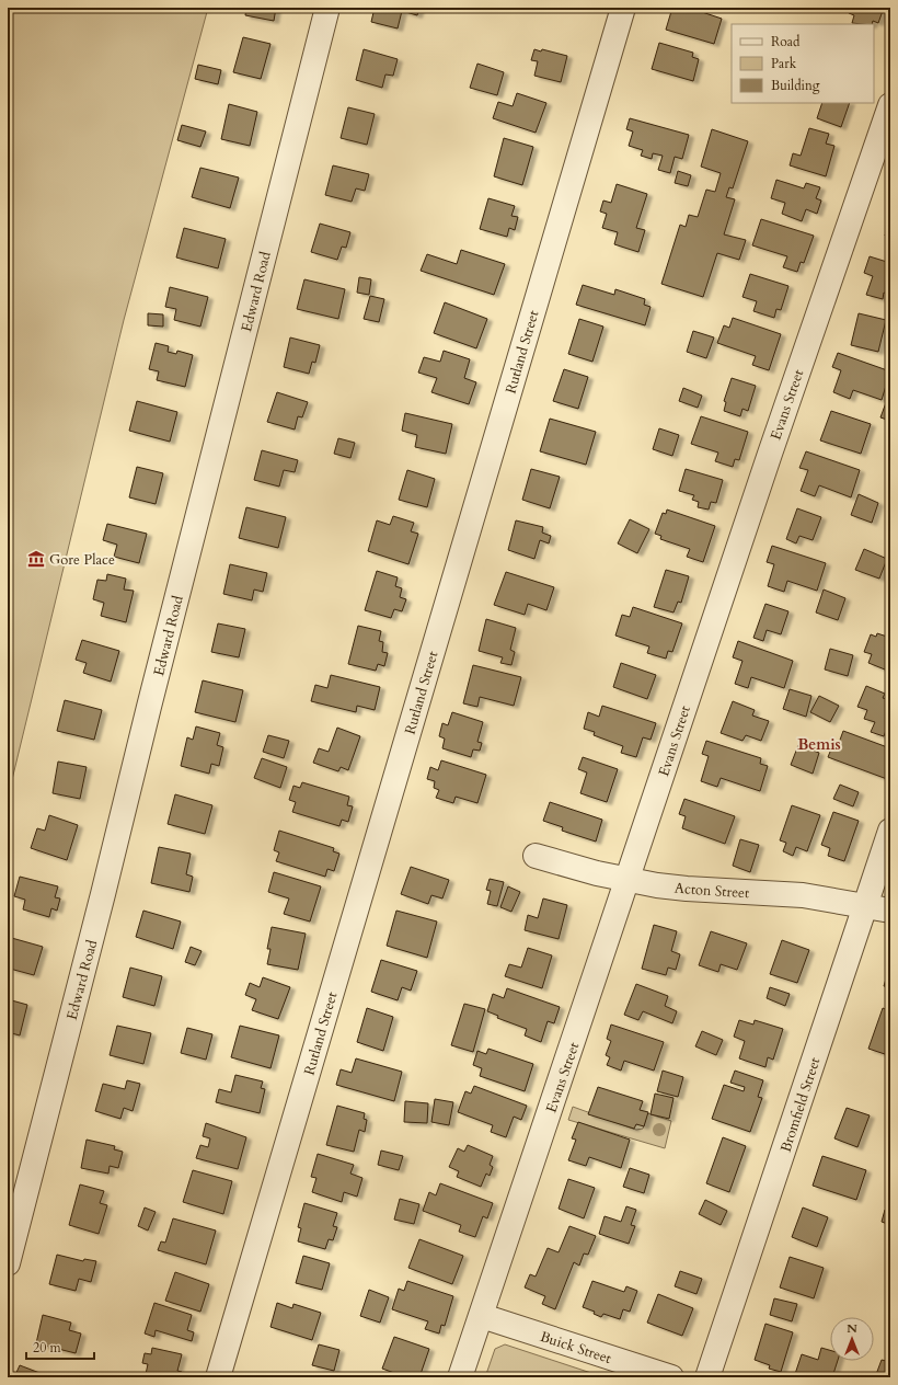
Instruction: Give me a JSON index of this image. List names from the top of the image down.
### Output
{
  "streets": {
    "street": [
      "Edward Road",
      "Rutland Street",
      "Evans Street",
      "Acton Street",
      "Bromfield Street",
      "Buick Street"
    ]
  },
  "crossings": [
    ["Evans Street", "Acton Street"],
    ["Evans Street", "Buick Street"],
    ["Acton Street", "Bromfield Street"]
  ],
  "districts": ["Bemis"],
  "places": {
    "museum": ["Gore Place"]
  },
  "legend": ["Road", "Park", "Building"],
  "scale_bar": "20 m",
  "north": "top"
}
